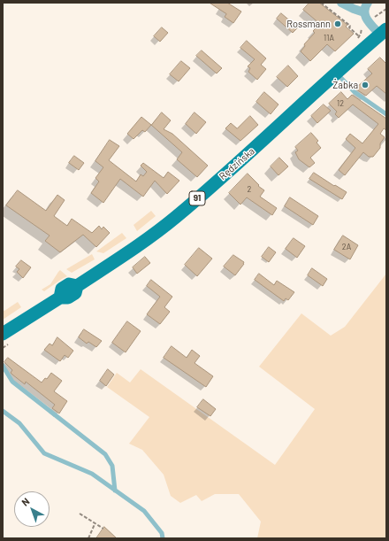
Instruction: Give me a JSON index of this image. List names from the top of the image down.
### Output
{
  "streets": {
    "main road": ["Rędzińska", "91"]
  },
  "places": ["Rossmann", "Żabka"],
  "house_numbers": [
    "11A",
    "12",
    "2",
    "2A"
  ],
  "north": "top left"
}
